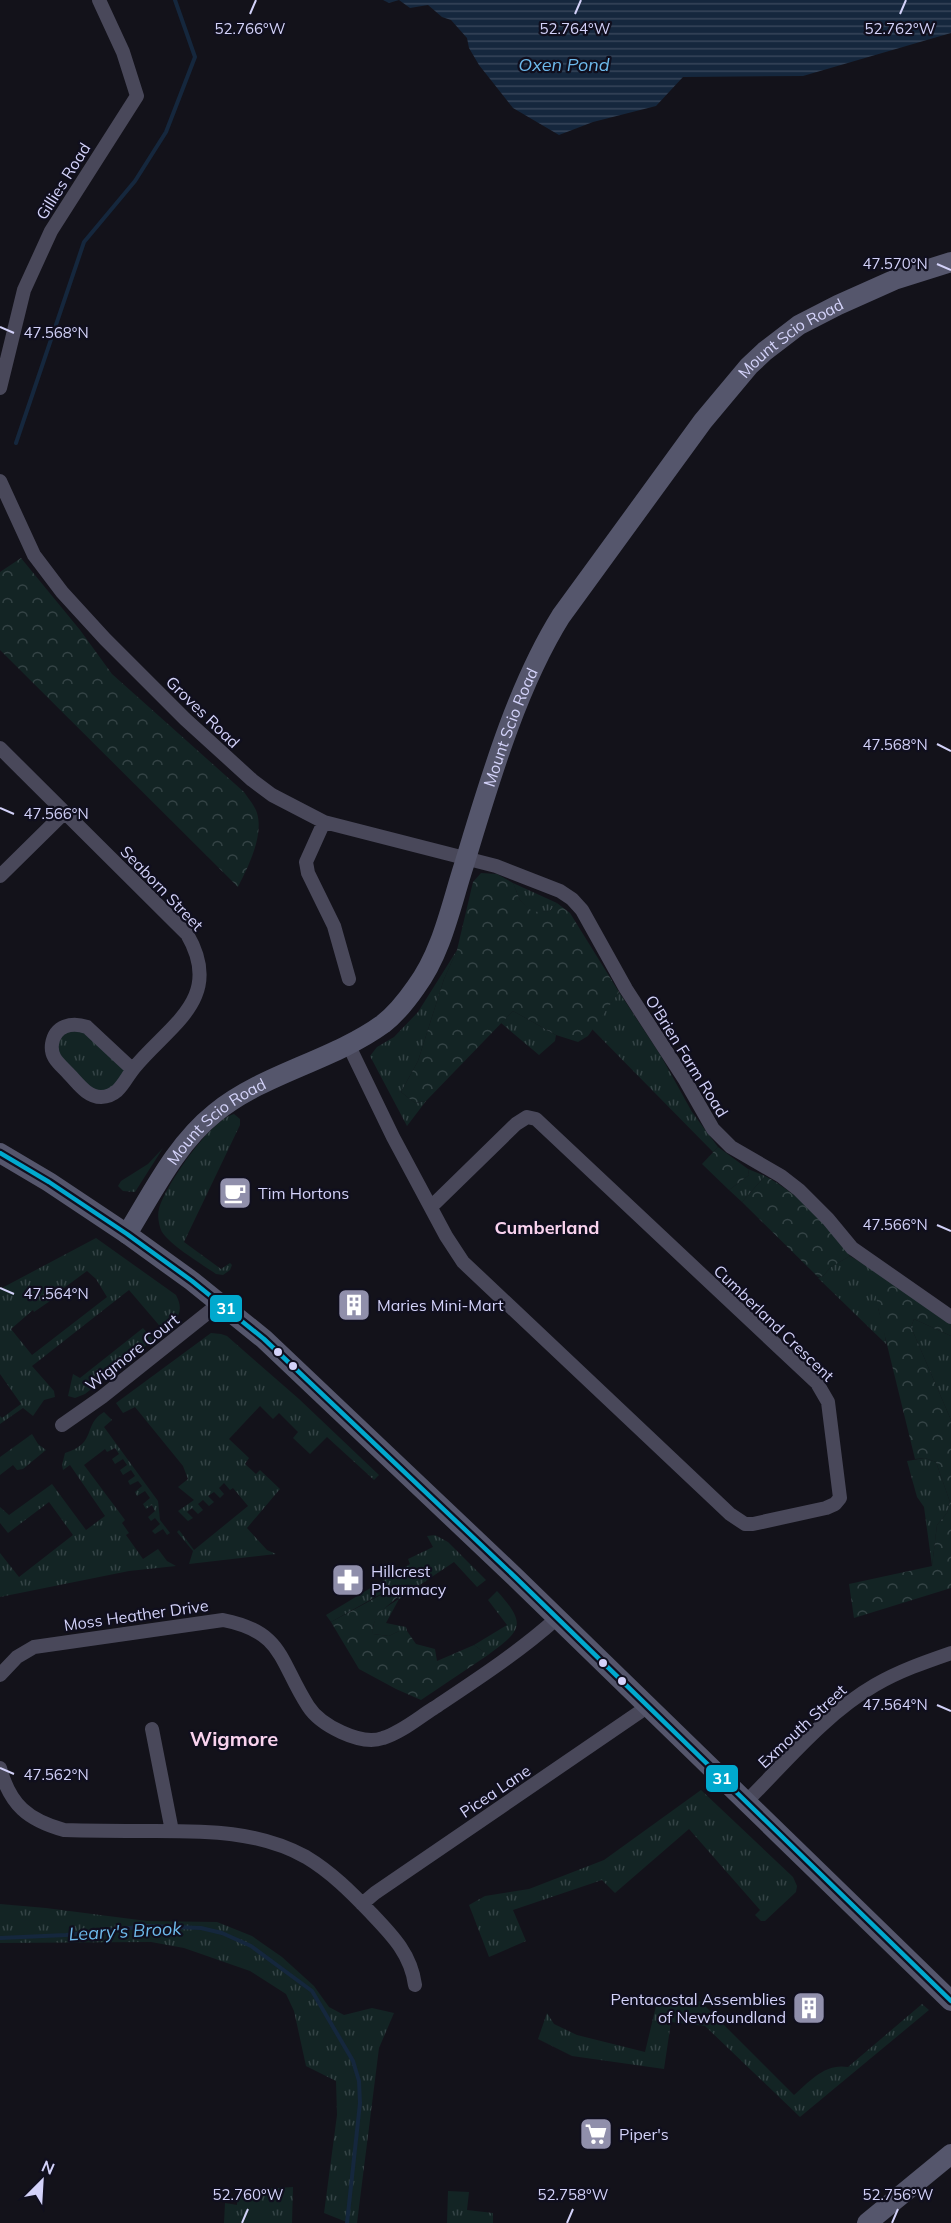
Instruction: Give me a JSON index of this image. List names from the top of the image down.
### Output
{
  "streets": {
    "street": [
      "Gillies Road",
      "Mount Scio Road",
      "Groves Road",
      "Seaborn Street",
      "O'Brien Farm Road",
      "Cumberland Crescent",
      "Wigmore Court",
      "Moss Heather Drive",
      "Exmouth Street",
      "Picea Lane"
    ]
  },
  "crossings": [
    ["Mount Scio Road", "Groves Road"],
    ["Mount Scio Road", "O'Brien Farm Road"],
    ["Mount Scio Road", "Cumberland Crescent"],
    ["Groves Road", "O'Brien Farm Road"]
  ],
  "districts": ["Cumberland", "Wigmore"],
  "water": ["Oxen Pond", "Leary's Brook"],
  "places": {
    "cafe": ["Tim Hortons"],
    "building": ["Maries Mini-Mart", "Pentacostal Assemblies of Newfoundland"],
    "pharmacy": ["Hillcrest Pharmacy"],
    "supermarket": ["Piper's"]
  },
  "lines": ["transit line 31"],
  "north": "top right",
  "coordinates": [
    "52.766°W",
    "52.762°W",
    "52.764°W",
    "47.570°N",
    "47.568°N",
    "47.566°N",
    "47.564°N",
    "47.562°N",
    "52.760°W",
    "52.758°W",
    "52.756°W"
  ]
}
